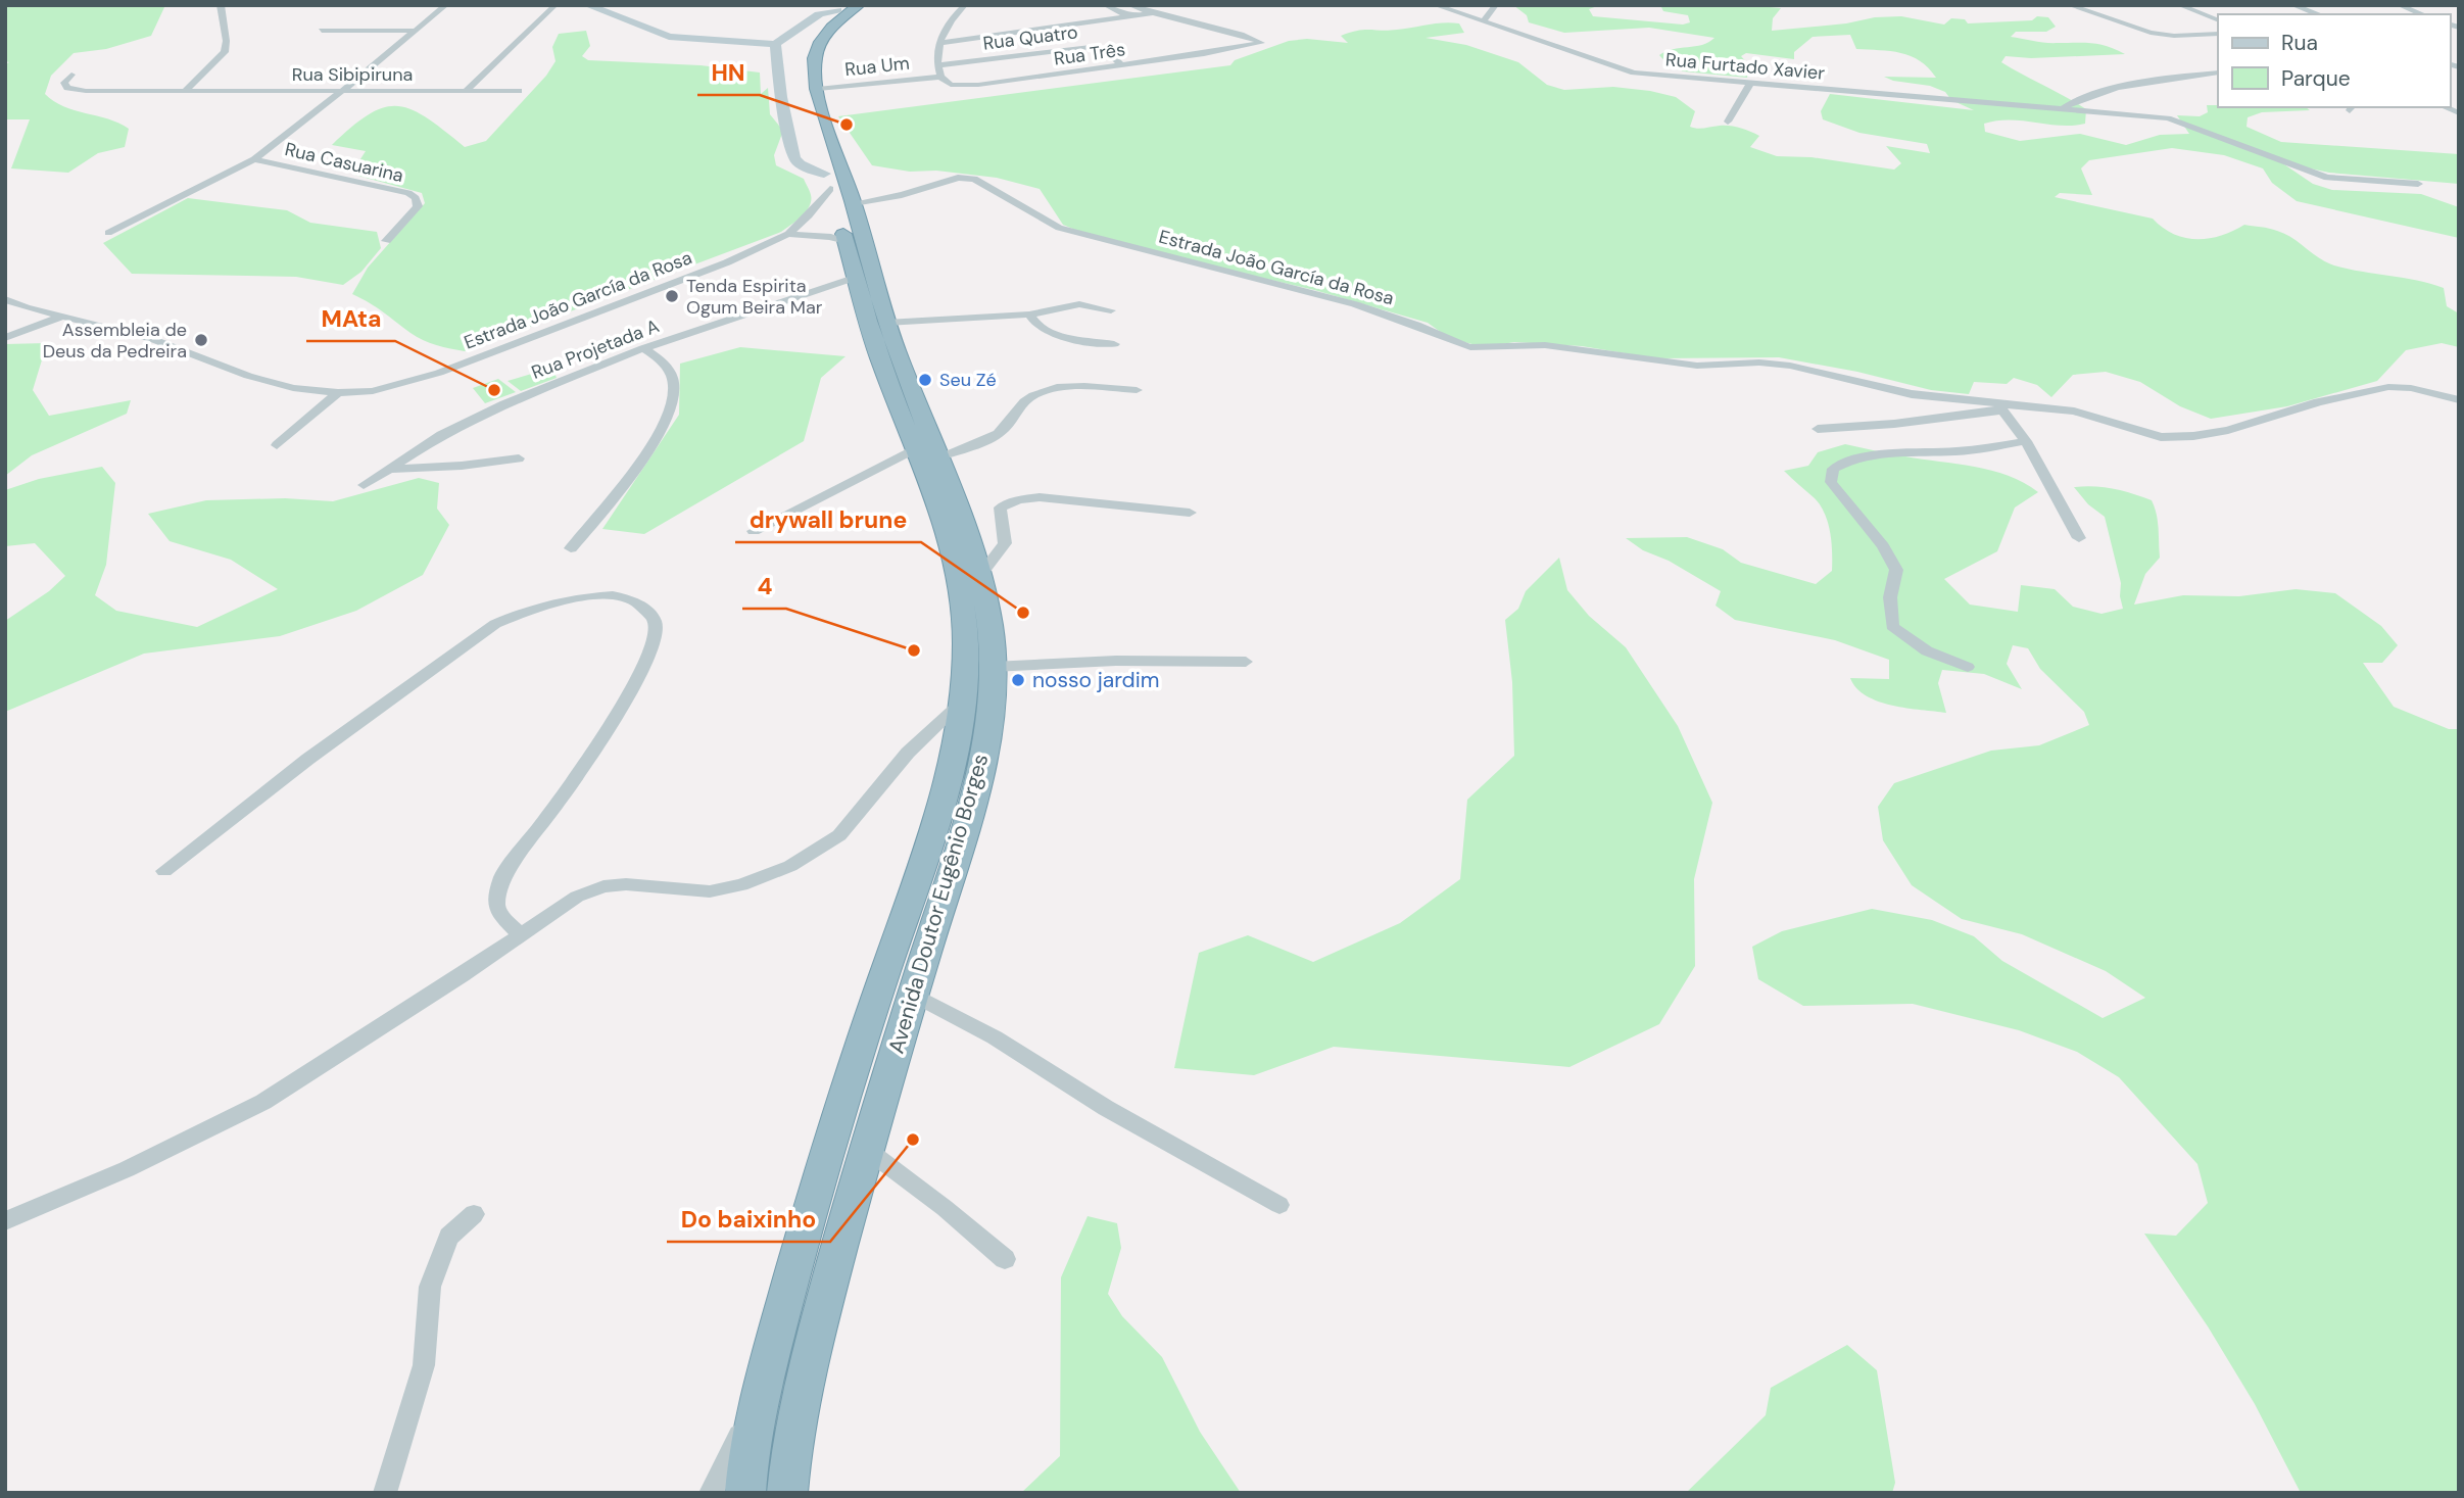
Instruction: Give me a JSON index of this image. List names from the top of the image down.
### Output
{
  "streets": {
    "highway": ["Avenida Doutor Eugênio Borges"],
    "street": [
      "Rua Quatro",
      "Rua Três",
      "Rua Um",
      "Rua Furtado Xavier",
      "Rua Sibipiruna",
      "Rua Casuarina",
      "Estrada João García da Rosa",
      "Rua Projetada A"
    ]
  },
  "crossings": [
    ["Rua Quatro", "Rua Três"],
    ["Rua Três", "Rua Um"],
    ["Rua Um", "Avenida Doutor Eugênio Borges"],
    ["Rua Sibipiruna", "Rua Casuarina"],
    ["Estrada João García da Rosa", "Avenida Doutor Eugênio Borges"],
    ["Rua Projetada A", "Avenida Doutor Eugênio Borges"]
  ],
  "places": [
    "HN",
    "Tenda Espirita Ogum Beira Mar",
    "Assembleia de Deus da Pedreira",
    "Seu Zé",
    "MAta",
    "drywall brune",
    "4",
    "nosso jardim",
    "Do baixinho"
  ],
  "legend": ["Rua", "Parque"]
}
